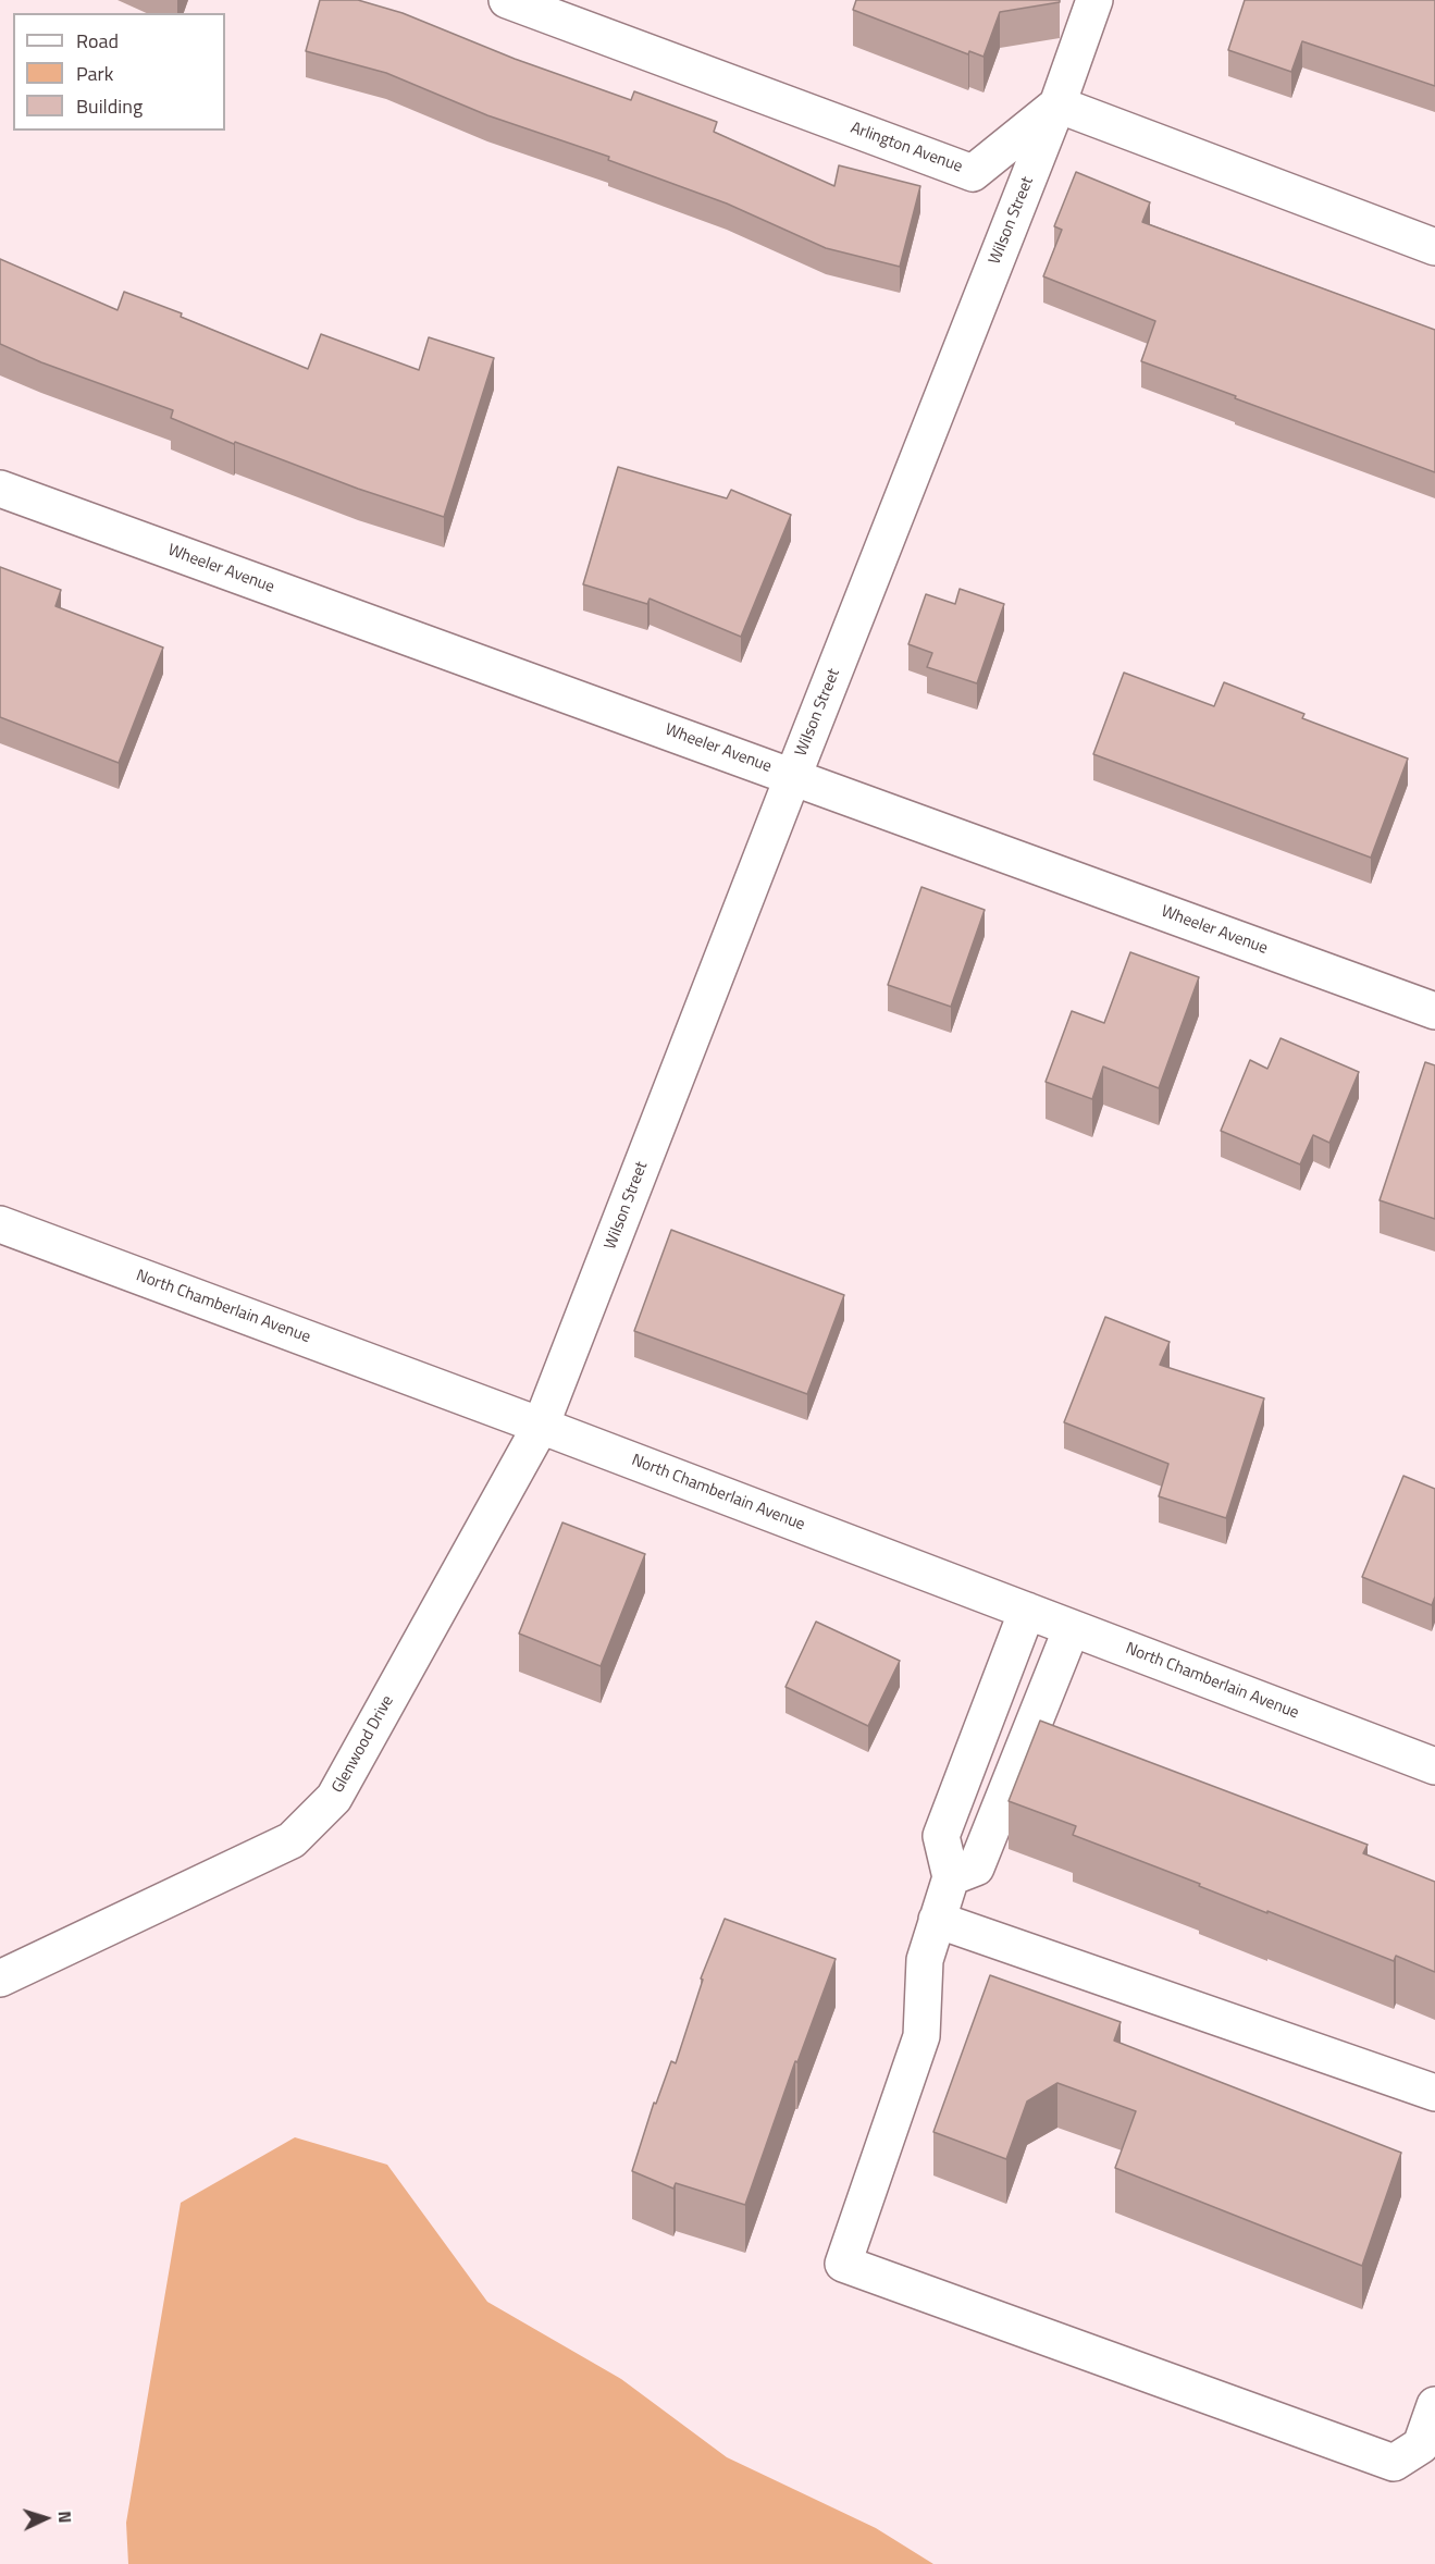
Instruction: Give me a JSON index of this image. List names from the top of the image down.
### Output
{
  "streets": {
    "street": [
      "Arlington Avenue",
      "Wilson Street",
      "Wheeler Avenue",
      "North Chamberlain Avenue",
      "Glenwood Drive"
    ]
  },
  "crossings": [
    ["Arlington Avenue", "Wilson Street"],
    ["Wilson Street", "Wheeler Avenue"],
    ["Wilson Street", "North Chamberlain Avenue"],
    ["Wilson Street", "Glenwood Drive"],
    ["North Chamberlain Avenue", "Glenwood Drive"]
  ],
  "legend": ["Road", "Park", "Building"],
  "north": "right"
}
